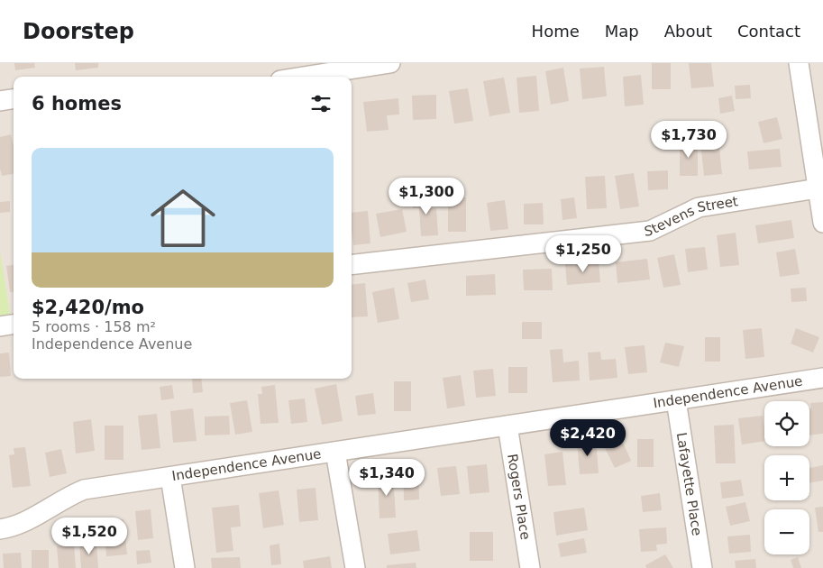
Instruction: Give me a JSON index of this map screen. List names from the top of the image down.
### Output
{
  "streets": {
    "street": [
      "Stevens Street",
      "Independence Avenue",
      "Lafayette Place",
      "Rogers Place"
    ]
  },
  "crossings": [
    ["Independence Avenue", "Lafayette Place"],
    ["Independence Avenue", "Rogers Place"]
  ],
  "page": {
    "header": "Doorstep",
    "nav": [
      "Home",
      "Map",
      "About",
      "Contact"
    ],
    "heading": "6 homes",
    "price": [
      "$1,730",
      "$1,300",
      "$1,250",
      "$2,420",
      "$1,340",
      "$1,520"
    ],
    "list": [
      {
        "name": "$2,420/mo",
        "note": "5 rooms · 158 m² · Independence Avenue"
      }
    ],
    "map_buttons": ["+", "−"]
  }
}
